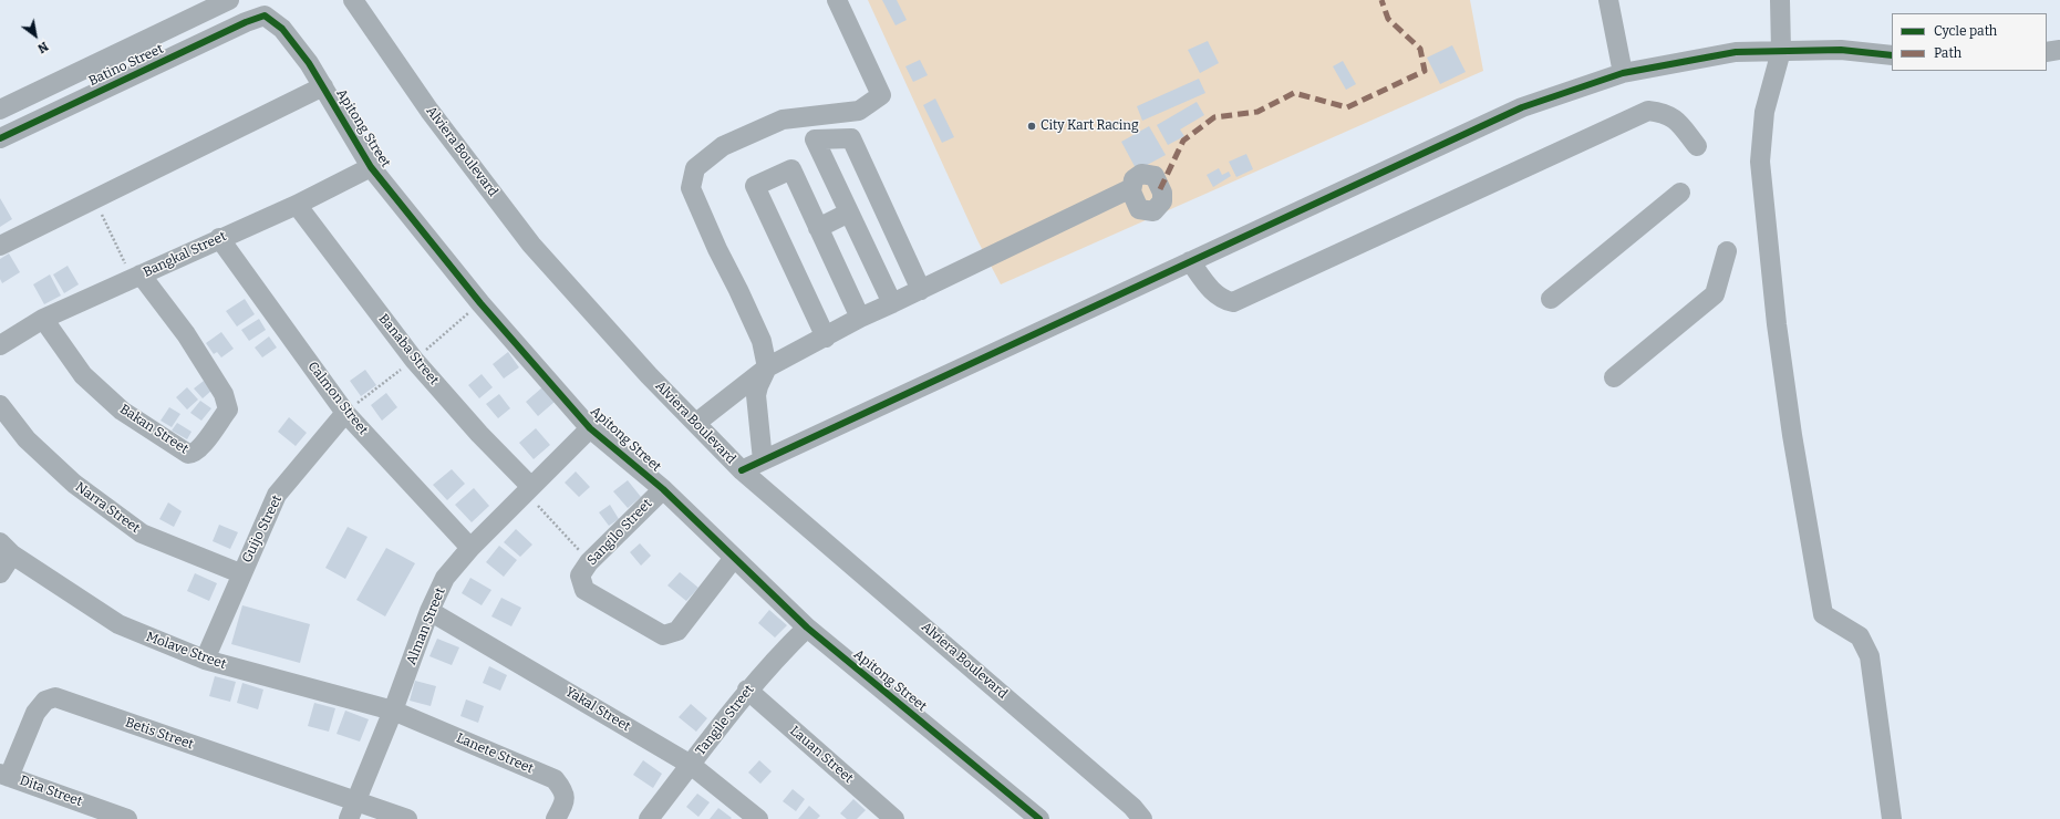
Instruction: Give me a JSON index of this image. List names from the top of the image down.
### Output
{
  "streets": {
    "street": [
      "Batino Street",
      "Apitong Street",
      "Alviera Boulevard",
      "Bangkal Street",
      "Banaba Street",
      "Calmon Street",
      "Bakan Street",
      "Narra Street",
      "Guijo Street",
      "Sangilo Street",
      "Alman Street",
      "Molave Street",
      "Yakal Street",
      "Tangile Street",
      "Betis Street",
      "Lanete Street",
      "Lauan Street",
      "Dita Street"
    ]
  },
  "crossings": [
    ["Batino Street", "Apitong Street"],
    ["Apitong Street", "Bangkal Street"],
    ["Apitong Street", "Sangilo Street"],
    ["Apitong Street", "Alman Street"],
    ["Apitong Street", "Tangile Street"],
    ["Bangkal Street", "Banaba Street"],
    ["Bangkal Street", "Calmon Street"],
    ["Bangkal Street", "Bakan Street"],
    ["Banaba Street", "Alman Street"],
    ["Calmon Street", "Guijo Street"],
    ["Calmon Street", "Alman Street"],
    ["Narra Street", "Guijo Street"],
    ["Guijo Street", "Molave Street"],
    ["Alman Street", "Molave Street"],
    ["Alman Street", "Yakal Street"],
    ["Alman Street", "Betis Street"],
    ["Alman Street", "Lanete Street"],
    ["Molave Street", "Lanete Street"],
    ["Yakal Street", "Tangile Street"],
    ["Tangile Street", "Lauan Street"],
    ["Betis Street", "Dita Street"]
  ],
  "places": ["City Kart Racing"],
  "legend": ["Cycle path", "Path"],
  "north": "bottom right"
}
